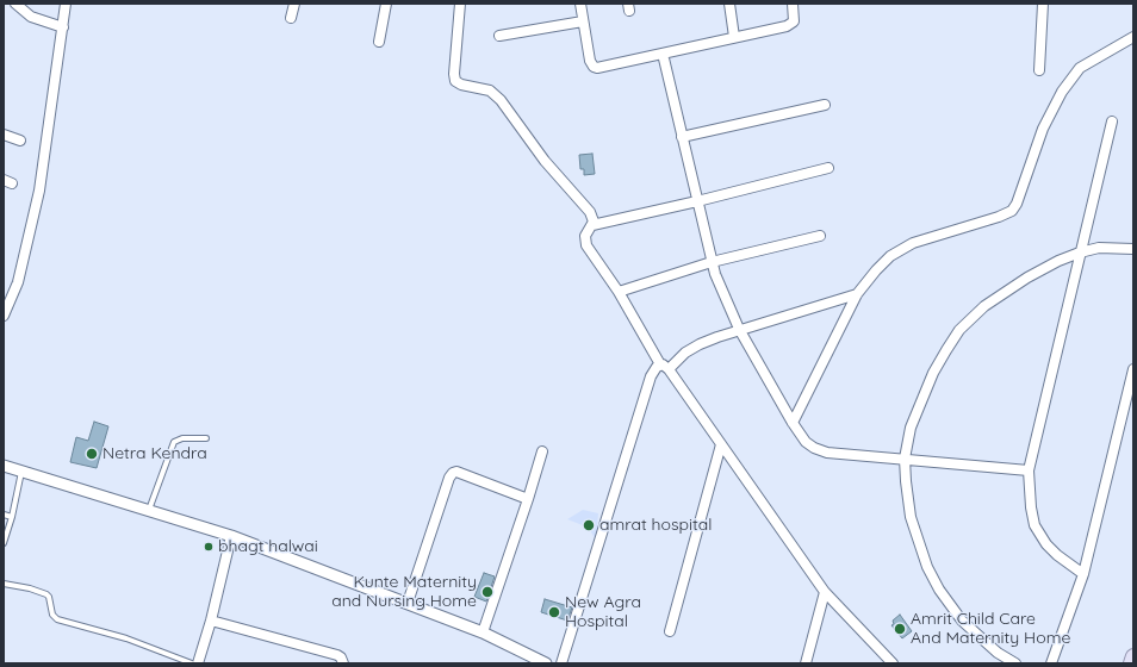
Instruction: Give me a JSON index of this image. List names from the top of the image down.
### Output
{
  "places": [
    "Netra Kendra",
    "amrat hospital",
    "bhagt halwai",
    "Kunte Maternity and Nursing Home",
    "New Agra Hospital",
    "Amrit Child Care And Maternity Home"
  ]
}
